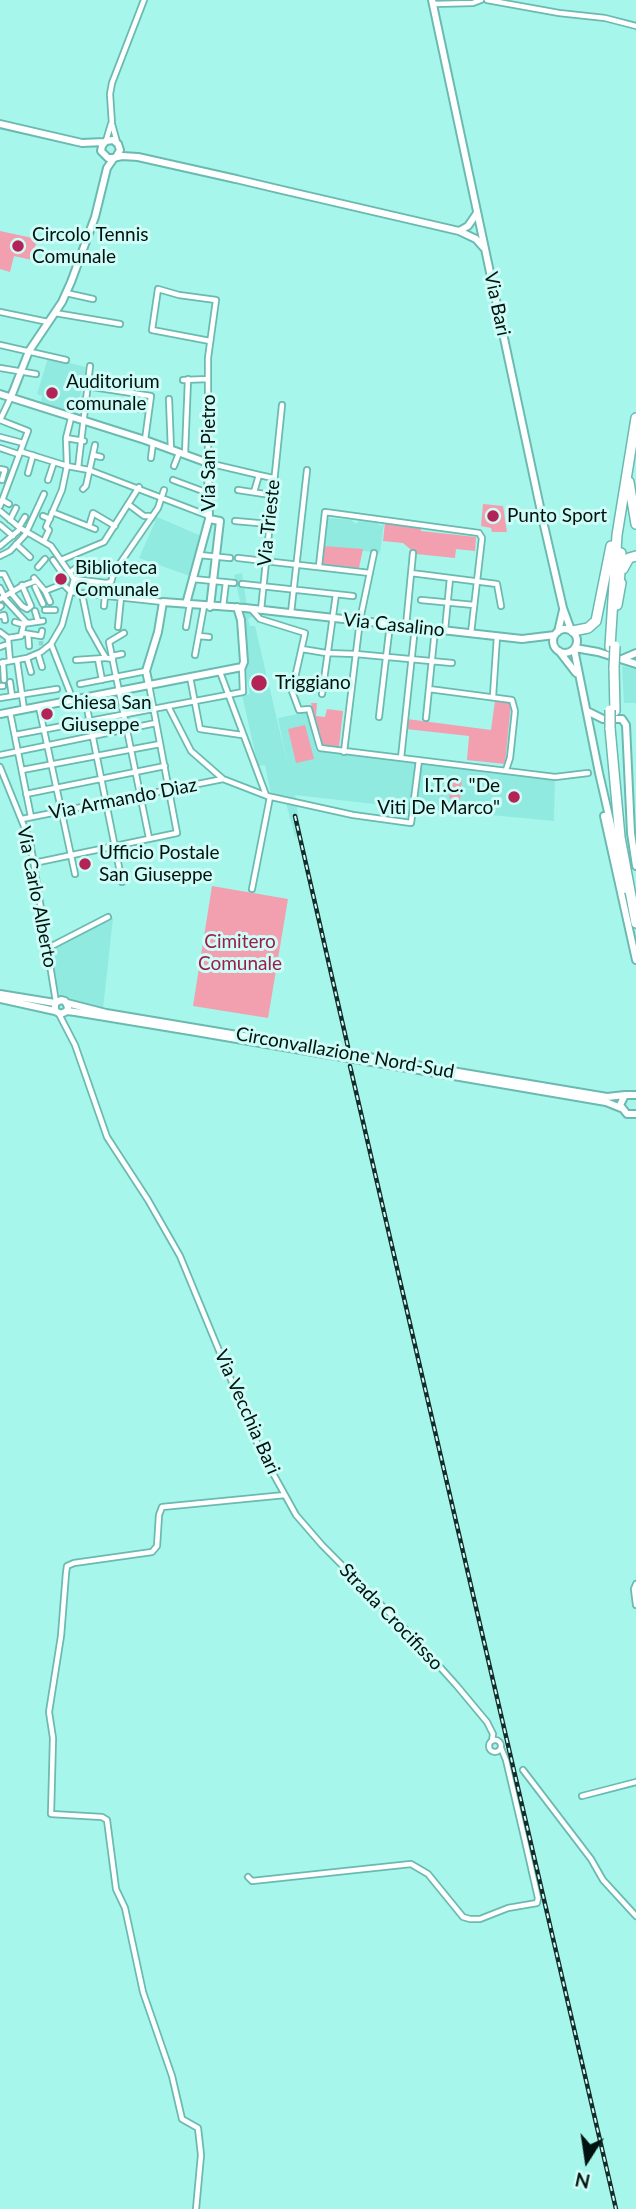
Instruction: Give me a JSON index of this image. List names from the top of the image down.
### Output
{
  "streets": {
    "main road": [
      "Via Bari",
      "Via San Pietro",
      "Via Casalino",
      "Circonvallazione Nord-Sud"
    ],
    "street": [
      "Via Trieste",
      "Via Armando Diaz",
      "Via Carlo Alberto",
      "Via Vecchia Bari",
      "Strada Crocifisso"
    ]
  },
  "crossings": [
    ["Via Bari", "Via Casalino"],
    ["Via San Pietro", "Via Casalino"],
    ["Via Trieste", "Via Casalino"],
    ["Via Armando Diaz", "Via Carlo Alberto"],
    ["Via Carlo Alberto", "Circonvallazione Nord-Sud"],
    ["Via Carlo Alberto", "Via Vecchia Bari"],
    ["Circonvallazione Nord-Sud", "Via Vecchia Bari"],
    ["Via Vecchia Bari", "Strada Crocifisso"]
  ],
  "parks": ["Cimitero Comunale"],
  "places": [
    "Circolo Tennis Comunale",
    "Auditorium comunale",
    "Punto Sport",
    "Biblioteca Comunale",
    "Triggiano",
    "Chiesa San Giuseppe",
    "I.T.C. \"De Viti De Marco\"",
    "Ufficio Postale San Giuseppe"
  ],
  "north": "bottom"
}
